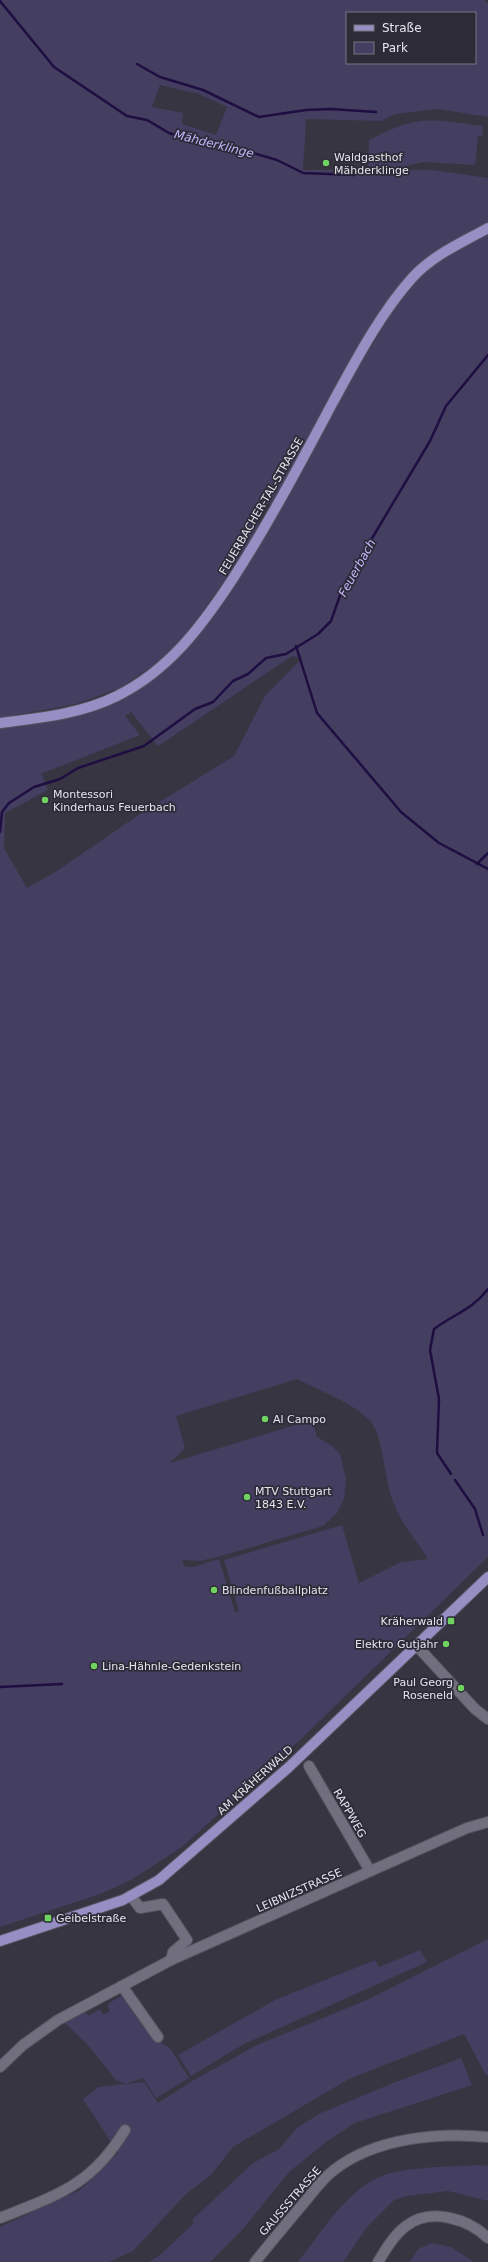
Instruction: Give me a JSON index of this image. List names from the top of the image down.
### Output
{
  "streets": {
    "main road": ["FEUERBACHER-TAL-STRASSE", "AM KRÄHERWALD"],
    "street": ["RAPPWEG", "LEIBNIZSTRASSE", "GAUSSSTRASSE"]
  },
  "crossings": [
    ["RAPPWEG", "LEIBNIZSTRASSE"]
  ],
  "water": ["Mähderklinge", "Feuerbach"],
  "places": {
    "other": [
      "Waldgasthof Mähderklinge",
      "Montessori Kinderhaus Feuerbach",
      "Al Campo",
      "MTV Stuttgart 1843 E.V.",
      "Blindenfußballplatz",
      "Elektro Gutjahr",
      "Lina-Hähnle-Gedenkstein",
      "Paul Georg Roseneld"
    ],
    "transit": ["Kräherwald", "Geibelstraße"]
  },
  "legend": ["Straße", "Park"]
}
